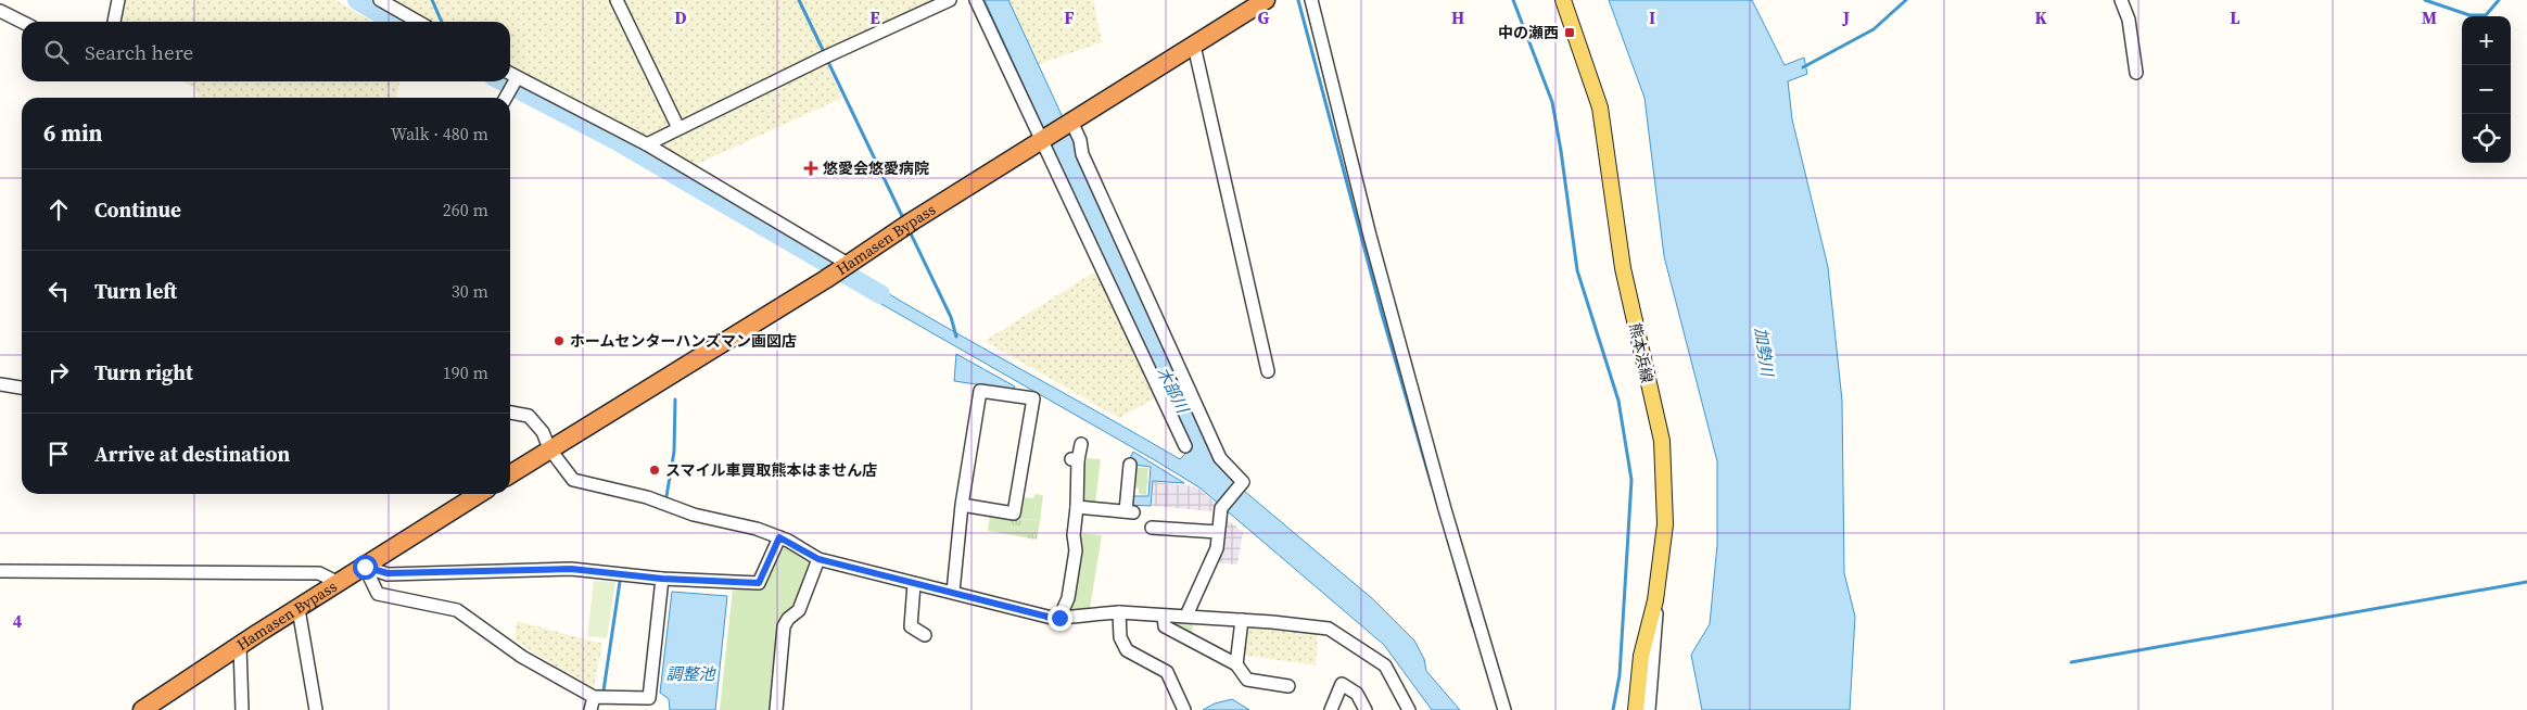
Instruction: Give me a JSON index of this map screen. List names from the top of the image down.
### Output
{
  "streets": {
    "highway": ["Hamasen Bypass"],
    "main road": ["熊本浜線"]
  },
  "water": ["加勢川", "木部川", "調整池"],
  "places": {
    "transit": ["中の瀬西"],
    "health": ["悠愛会悠愛病院"],
    "other": ["ホームセンターハンズマン画図店", "スマイル車買取熊本はません店"]
  },
  "page": {
    "map_buttons": ["+", "−"],
    "search": "Search here",
    "heading": ["6 min", "Walk · 480 m"],
    "list": [
      ["Continue", "260 m"],
      ["Turn left", "30 m"],
      ["Turn right", "190 m"],
      "Arrive at destination"
    ]
  },
  "grid": {
    "columns": [
      "D",
      "E",
      "F",
      "G",
      "H",
      "I",
      "J",
      "K",
      "L",
      "M"
    ],
    "rows": ["4"]
  }
}
